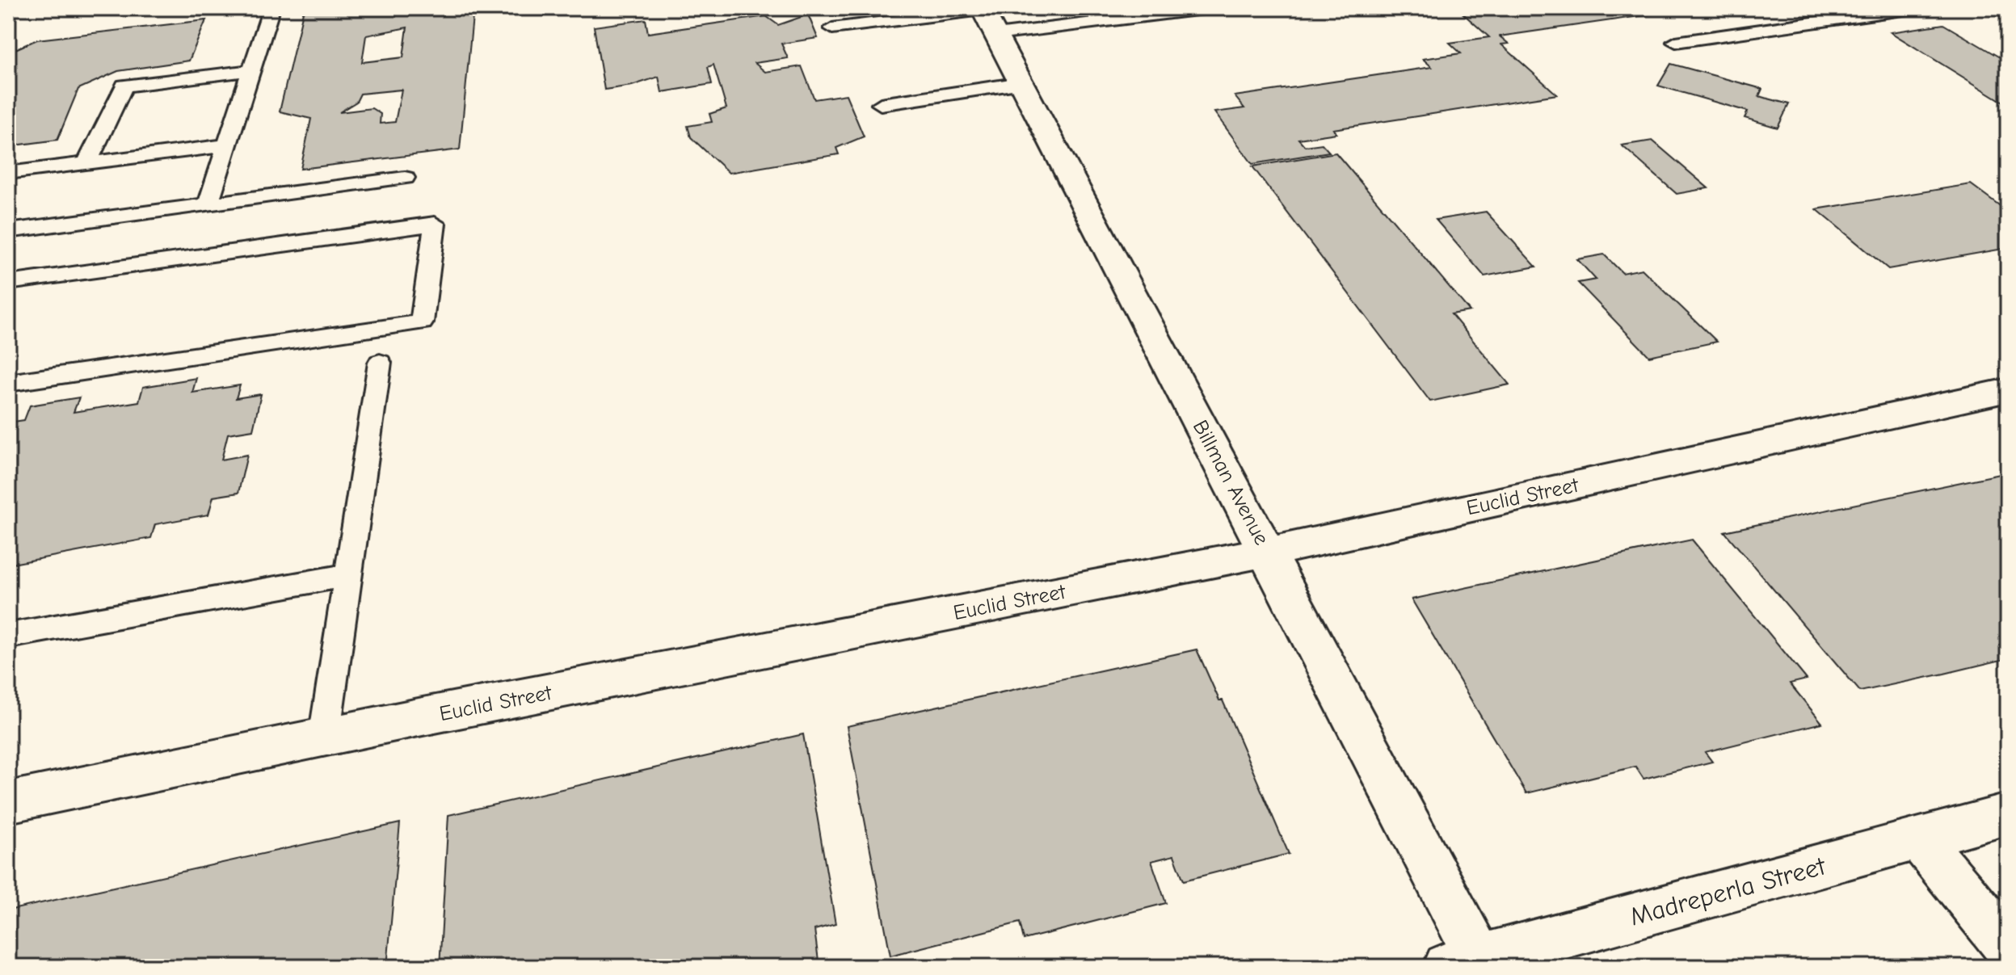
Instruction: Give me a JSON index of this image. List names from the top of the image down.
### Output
{
  "streets": {
    "street": ["Billman Avenue", "Euclid Street", "Madreperla Street"]
  },
  "crossings": [
    ["Billman Avenue", "Euclid Street"],
    ["Billman Avenue", "Madreperla Street"]
  ]
}
